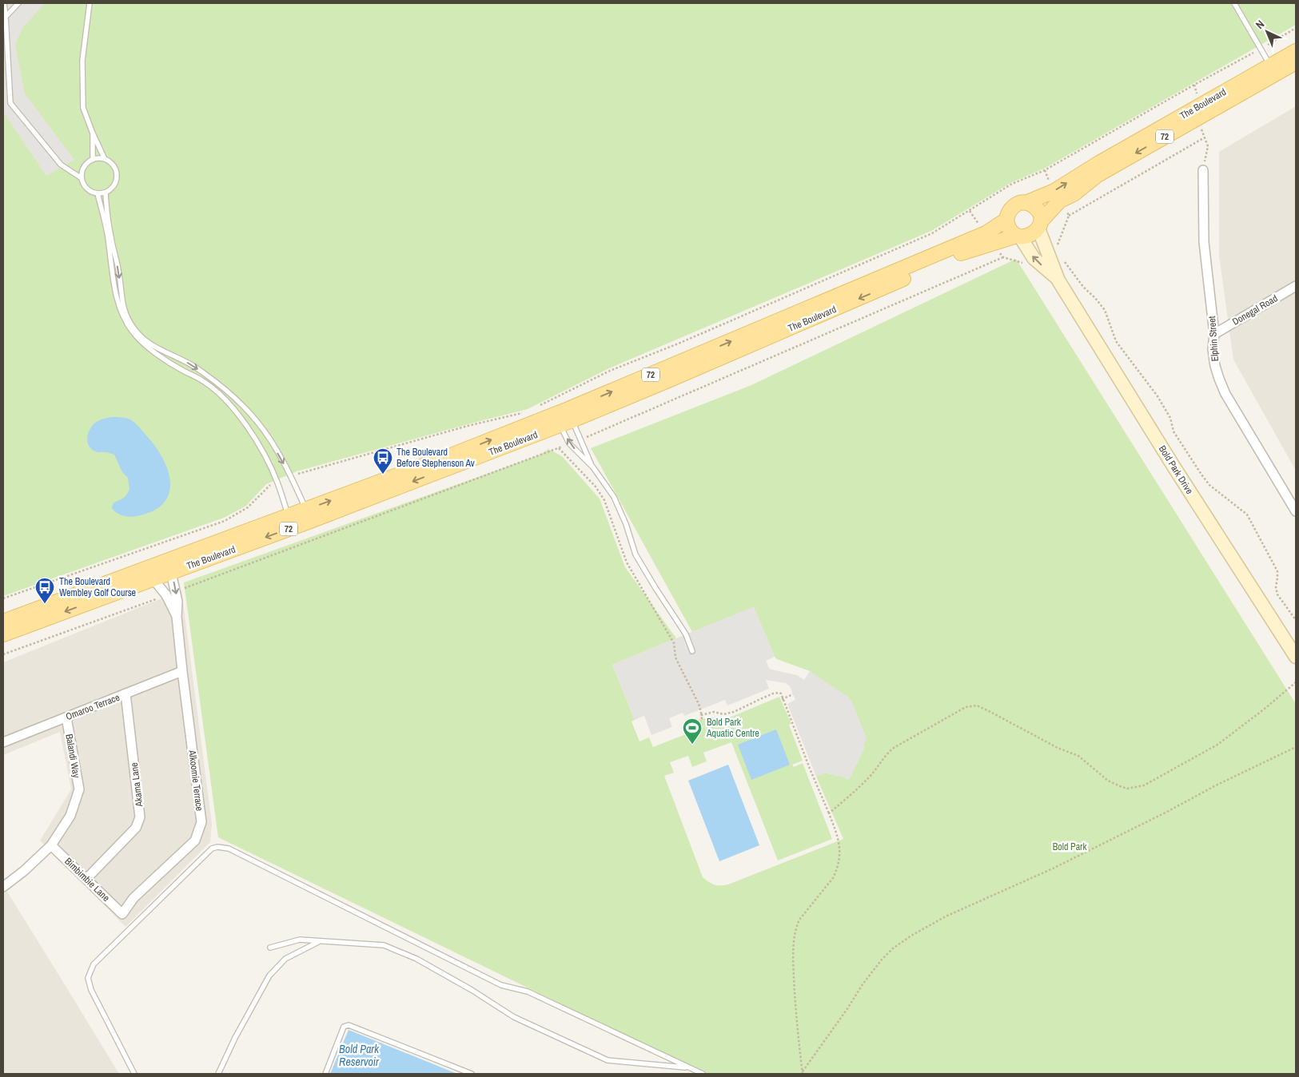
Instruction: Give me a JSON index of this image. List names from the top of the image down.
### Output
{
  "streets": {
    "main road": ["The Boulevard", "72"],
    "street": [
      "Donegal Road",
      "Elphin Street",
      "Bold Park Drive",
      "Omaroo Terrace",
      "Balandi Way",
      "Alkoomie Terrace",
      "Akama Lane",
      "Bimbimbie Lane"
    ]
  },
  "crossings": [
    ["The Boulevard", "Bold Park Drive"],
    ["The Boulevard", "Alkoomie Terrace"],
    ["Donegal Road", "Elphin Street"],
    ["Omaroo Terrace", "Balandi Way"],
    ["Omaroo Terrace", "Alkoomie Terrace"],
    ["Omaroo Terrace", "Akama Lane"],
    ["Balandi Way", "Bimbimbie Lane"],
    ["Alkoomie Terrace", "Bimbimbie Lane"],
    ["Akama Lane", "Bimbimbie Lane"]
  ],
  "water": ["Bold Park Reservoir"],
  "parks": ["Bold Park"],
  "places": {
    "bus stop": ["The Boulevard Before Stephenson Av", "The Boulevard Wembley Golf Course"],
    "sports": ["Bold Park Aquatic Centre"]
  },
  "north": "top left"
}
